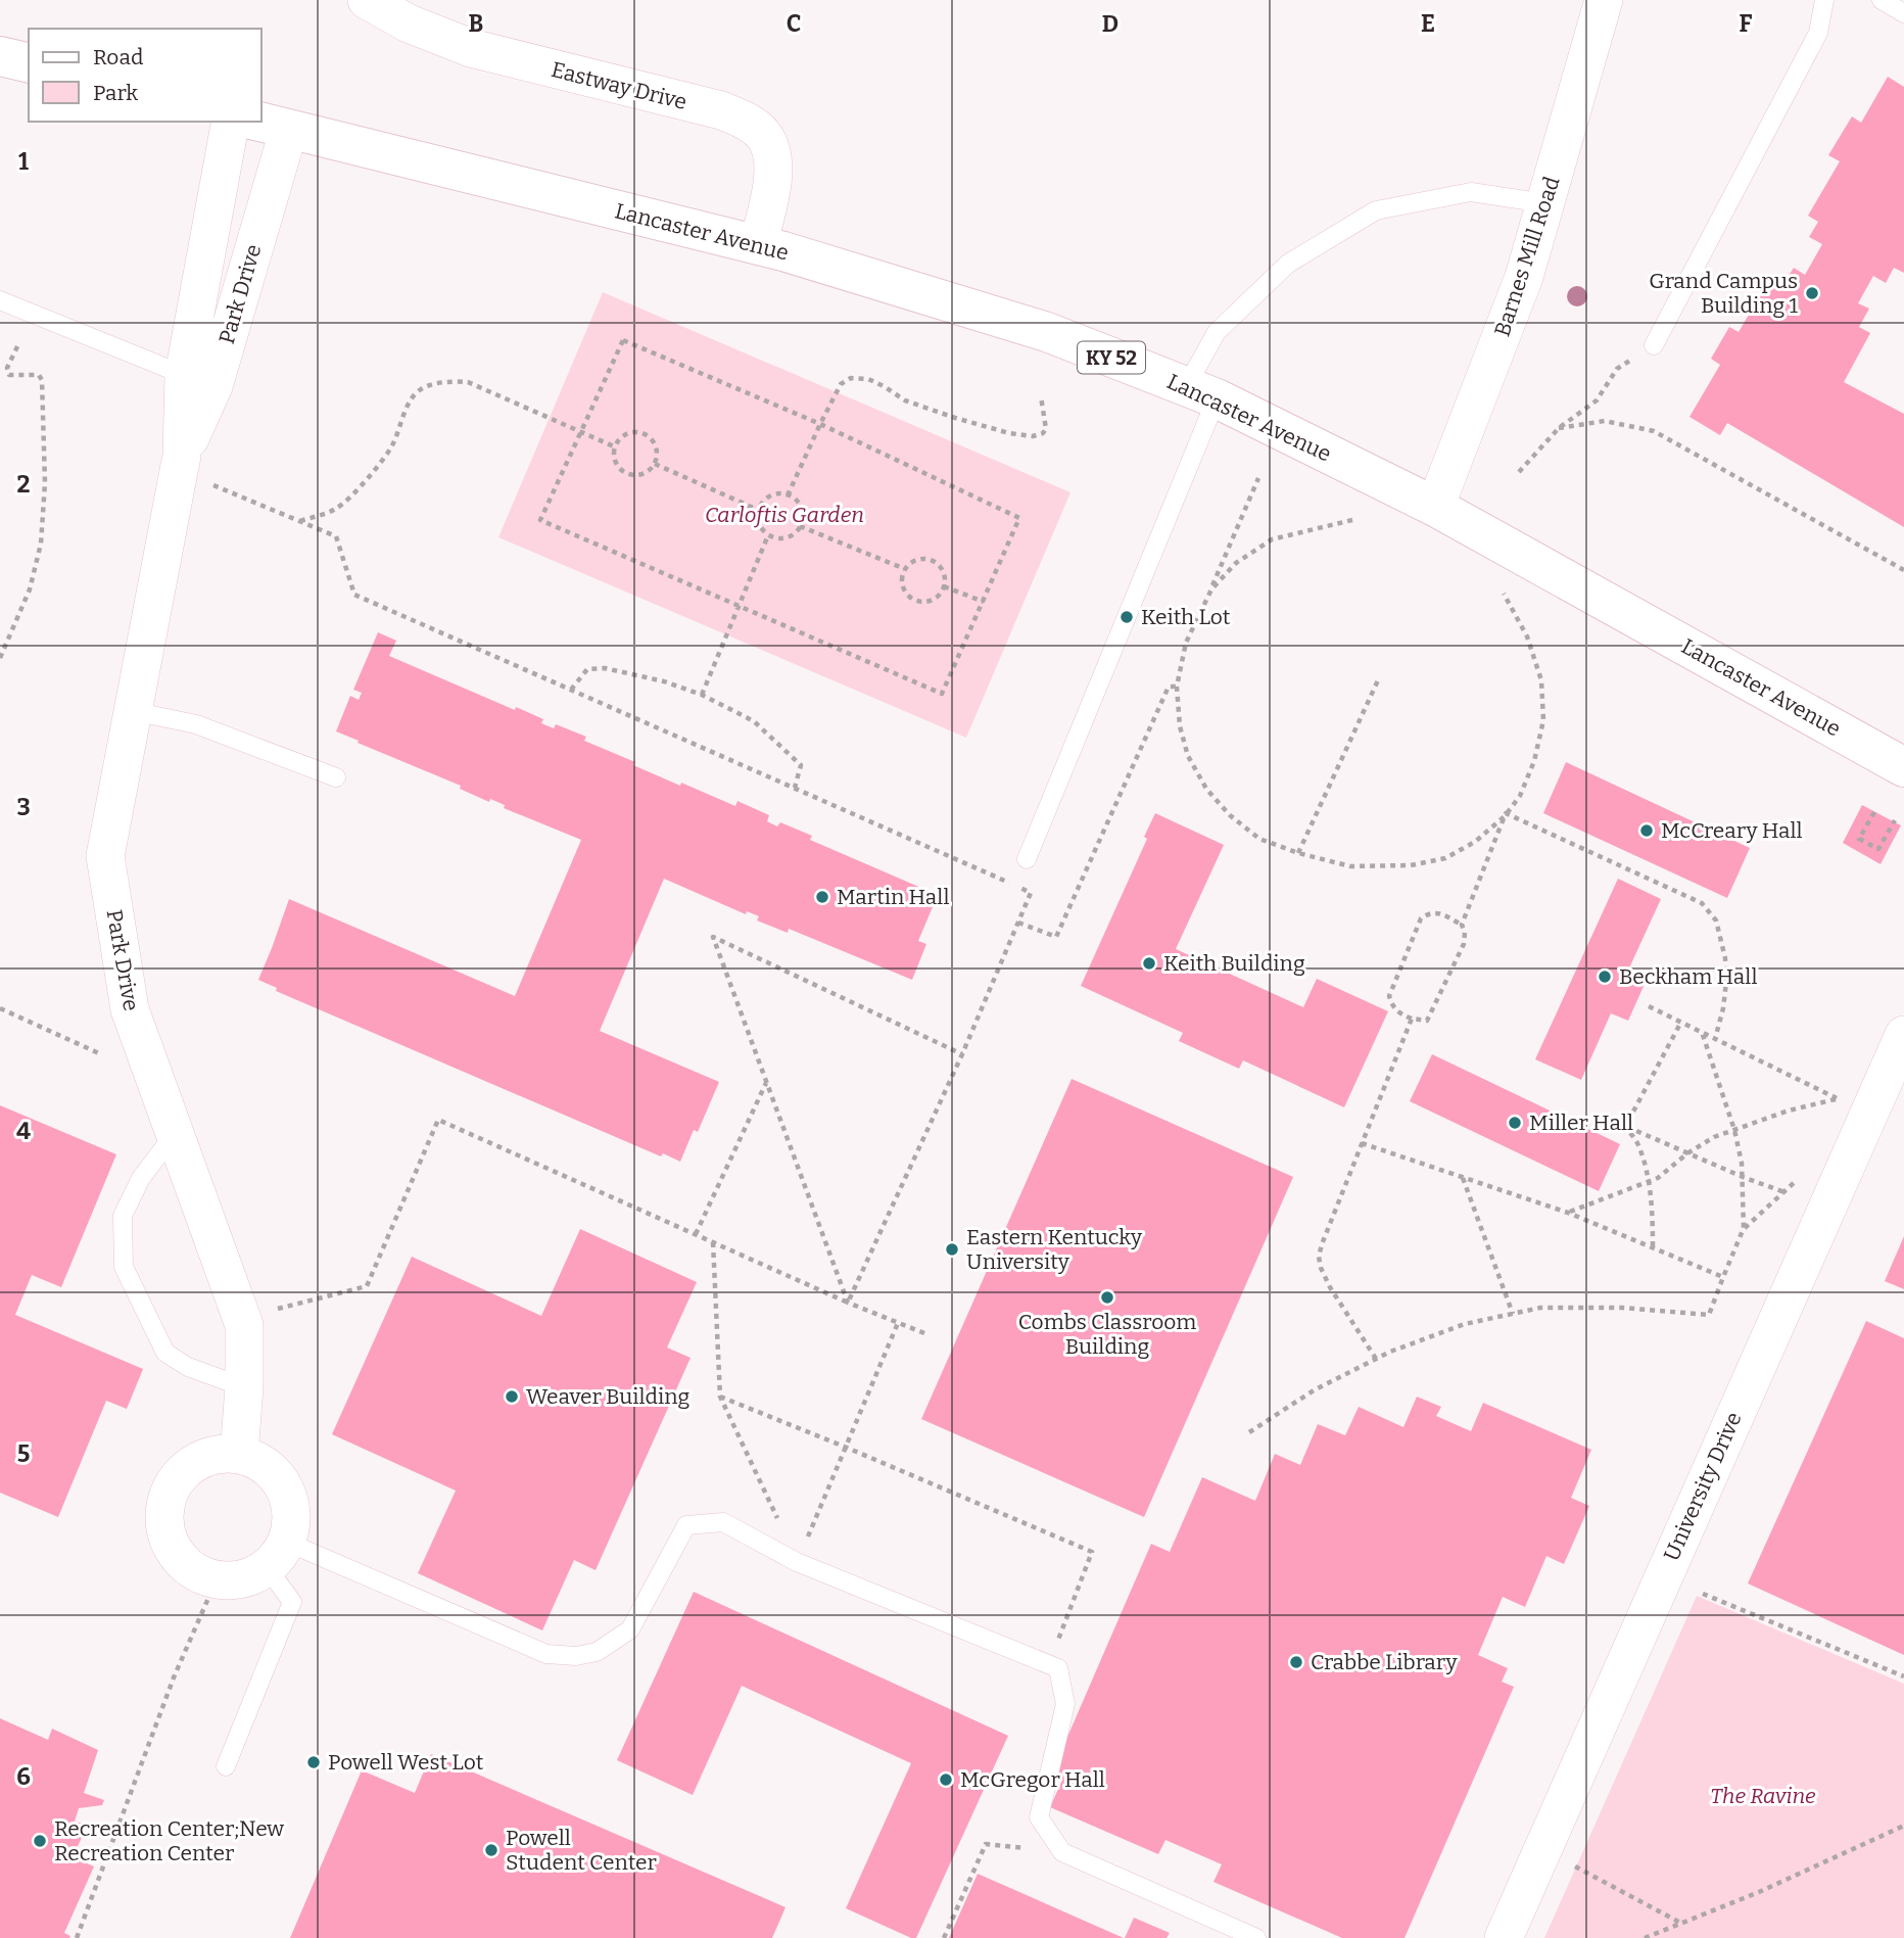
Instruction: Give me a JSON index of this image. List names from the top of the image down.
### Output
{
  "streets": {
    "main road": ["Lancaster Avenue", "KY 52"],
    "street": [
      "Eastway Drive",
      "Barnes Mill Road",
      "Park Drive",
      "University Drive"
    ]
  },
  "crossings": [
    ["Eastway Drive", "Lancaster Avenue"],
    ["Lancaster Avenue", "Barnes Mill Road"],
    ["Lancaster Avenue", "Park Drive"]
  ],
  "parks": ["Carloftis Garden", "The Ravine"],
  "places": [
    "Grand Campus Building 1",
    "Keith Lot",
    "McCreary Hall",
    "Martin Hall",
    "Keith Building",
    "Beckham Hall",
    "Miller Hall",
    "Eastern Kentucky University",
    "Combs Classroom Building",
    "Weaver Building",
    "Crabbe Library",
    "Powell West Lot",
    "McGregor Hall",
    "Recreation Center;New Recreation Center",
    "Powell Student Center"
  ],
  "legend": ["Road", "Park"],
  "grid": {
    "columns": [
      "B",
      "C",
      "D",
      "E",
      "F"
    ],
    "rows": [
      "1",
      "2",
      "3",
      "4",
      "5",
      "6"
    ]
  }
}
